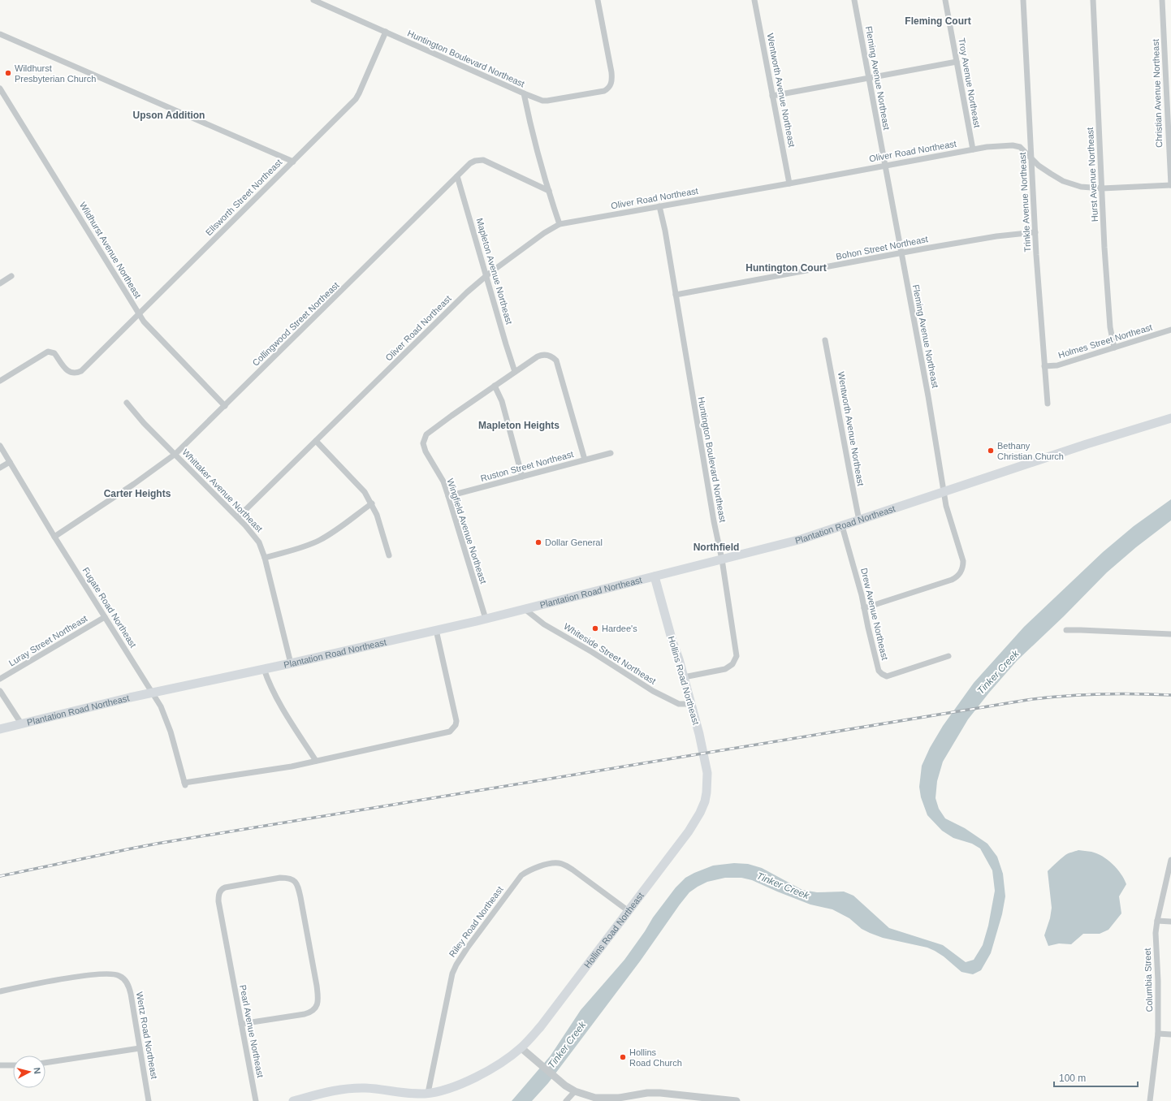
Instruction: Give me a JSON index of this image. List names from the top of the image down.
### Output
{
  "streets": {
    "main road": ["Plantation Road Northeast", "Hollins Road Northeast"],
    "street": [
      "Huntington Boulevard Northeast",
      "Fleming Avenue Northeast",
      "Troy Avenue Northeast",
      "Wentworth Avenue Northeast",
      "Christian Avenue Northeast",
      "Oliver Road Northeast",
      "Hurst Avenue Northeast",
      "Ellsworth Street Northeast",
      "Trinkle Avenue Northeast",
      "Bohon Street Northeast",
      "Wildhurst Avenue Northeast",
      "Mapleton Avenue Northeast",
      "Collingwood Street Northeast",
      "Holmes Street Northeast",
      "Ruston Street Northeast",
      "Whittaker Avenue Northeast",
      "Wingfield Avenue Northeast",
      "Fugate Road Northeast",
      "Drew Avenue Northeast",
      "Luray Street Northeast",
      "Whiteside Street Northeast",
      "Riley Road Northeast",
      "Columbia Street",
      "Pearl Avenue Northeast",
      "Wertz Road Northeast"
    ]
  },
  "crossings": [
    ["Huntington Boulevard Northeast", "Oliver Road Northeast"],
    ["Huntington Boulevard Northeast", "Ellsworth Street Northeast"],
    ["Huntington Boulevard Northeast", "Bohon Street Northeast"],
    ["Huntington Boulevard Northeast", "Collingwood Street Northeast"],
    ["Huntington Boulevard Northeast", "Plantation Road Northeast"],
    ["Huntington Boulevard Northeast", "Hollins Road Northeast"],
    ["Fleming Avenue Northeast", "Oliver Road Northeast"],
    ["Fleming Avenue Northeast", "Bohon Street Northeast"],
    ["Fleming Avenue Northeast", "Plantation Road Northeast"],
    ["Fleming Avenue Northeast", "Drew Avenue Northeast"],
    ["Troy Avenue Northeast", "Oliver Road Northeast"],
    ["Wentworth Avenue Northeast", "Oliver Road Northeast"],
    ["Wentworth Avenue Northeast", "Plantation Road Northeast"],
    ["Christian Avenue Northeast", "Oliver Road Northeast"],
    ["Oliver Road Northeast", "Hurst Avenue Northeast"],
    ["Oliver Road Northeast", "Trinkle Avenue Northeast"],
    ["Oliver Road Northeast", "Mapleton Avenue Northeast"],
    ["Oliver Road Northeast", "Whittaker Avenue Northeast"],
    ["Hurst Avenue Northeast", "Holmes Street Northeast"],
    ["Ellsworth Street Northeast", "Wildhurst Avenue Northeast"],
    ["Trinkle Avenue Northeast", "Bohon Street Northeast"],
    ["Trinkle Avenue Northeast", "Holmes Street Northeast"],
    ["Wildhurst Avenue Northeast", "Collingwood Street Northeast"],
    ["Mapleton Avenue Northeast", "Collingwood Street Northeast"],
    ["Collingwood Street Northeast", "Whittaker Avenue Northeast"],
    ["Collingwood Street Northeast", "Fugate Road Northeast"],
    ["Ruston Street Northeast", "Wingfield Avenue Northeast"],
    ["Whittaker Avenue Northeast", "Plantation Road Northeast"],
    ["Plantation Road Northeast", "Wingfield Avenue Northeast"],
    ["Plantation Road Northeast", "Fugate Road Northeast"],
    ["Plantation Road Northeast", "Drew Avenue Northeast"],
    ["Plantation Road Northeast", "Whiteside Street Northeast"],
    ["Plantation Road Northeast", "Hollins Road Northeast"],
    ["Fugate Road Northeast", "Luray Street Northeast"],
    ["Whiteside Street Northeast", "Hollins Road Northeast"],
    ["Hollins Road Northeast", "Riley Road Northeast"]
  ],
  "districts": [
    "Fleming Court",
    "Upson Addition",
    "Huntington Court",
    "Mapleton Heights",
    "Carter Heights",
    "Northfield"
  ],
  "water": ["Tinker Creek"],
  "places": [
    "Wildhurst Presbyterian Church",
    "Bethany Christian Church",
    "Dollar General",
    "Hardee's",
    "Hollins Road Church"
  ],
  "scale_bar": "100 m",
  "north": "right"
}
